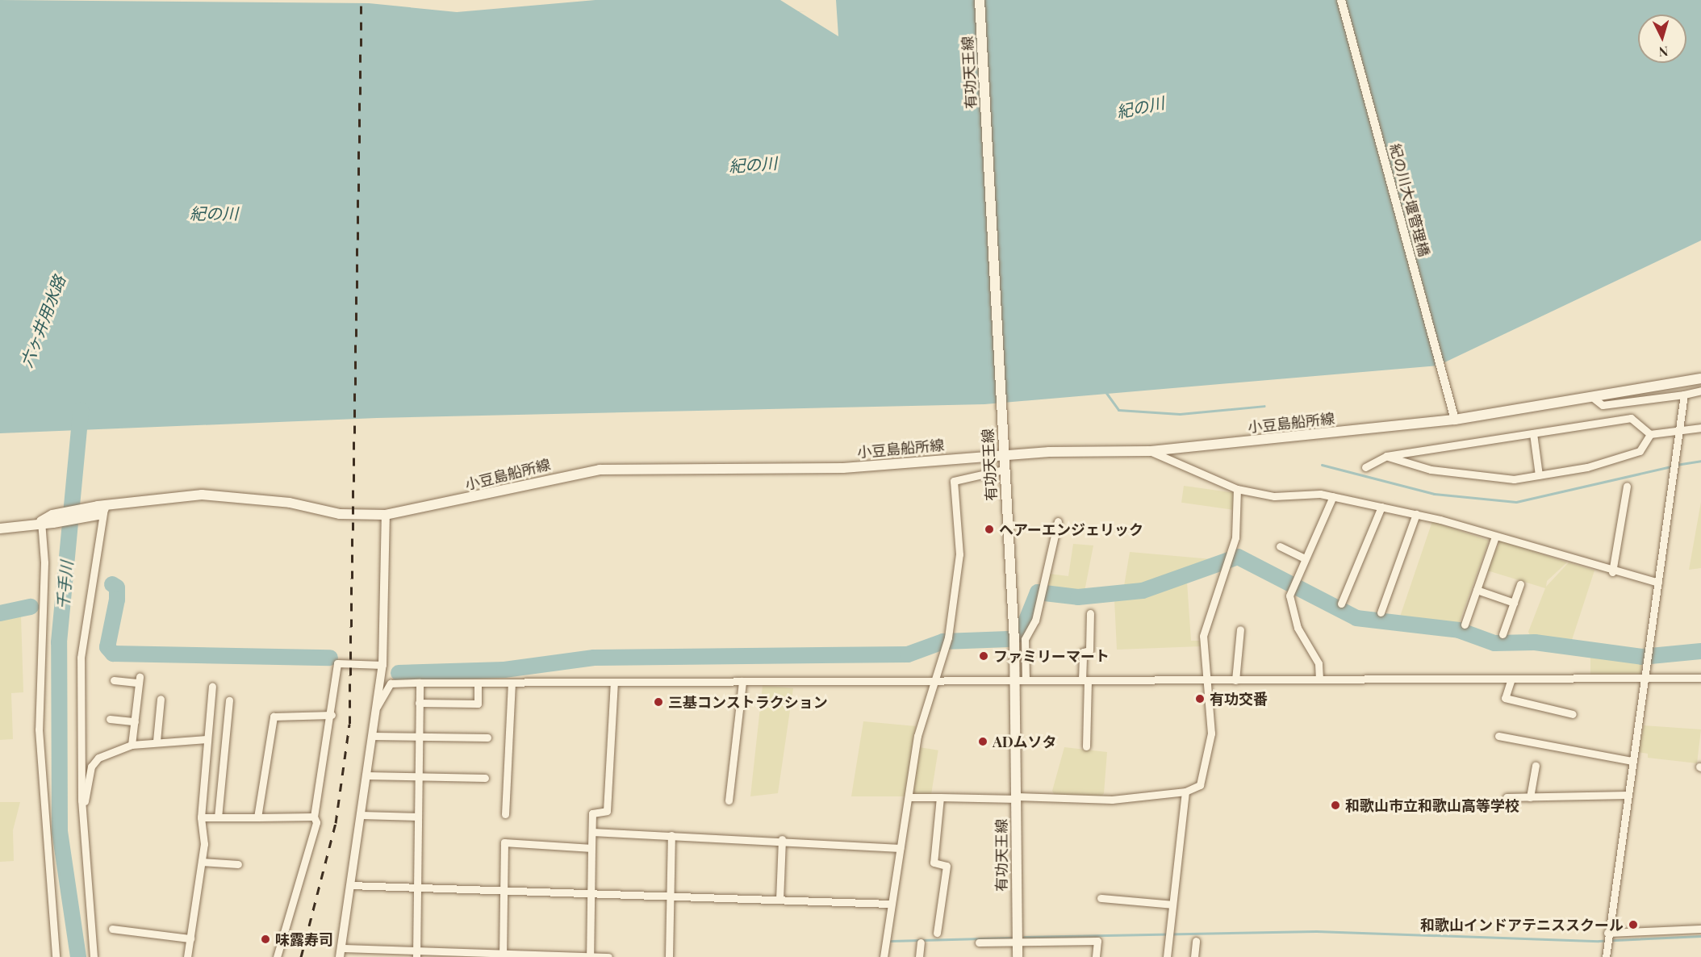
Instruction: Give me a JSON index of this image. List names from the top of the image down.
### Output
{
  "streets": {
    "main road": ["有功天王線", "小豆島船所線"],
    "street": ["紀の川大堰管理橋"]
  },
  "crossings": [
    ["有功天王線", "小豆島船所線"],
    ["紀の川大堰管理橋", "小豆島船所線"]
  ],
  "water": ["紀の川", "六ヶ井用水路", "千手川"],
  "places": [
    "ヘアーエンジェリック",
    "ファミリーマート",
    "有功交番",
    "三基コンストラクション",
    "ADムソタ",
    "和歌山市立和歌山高等学校",
    "和歌山インドアテニススクール",
    "味露寿司"
  ],
  "north": "bottom"
}
